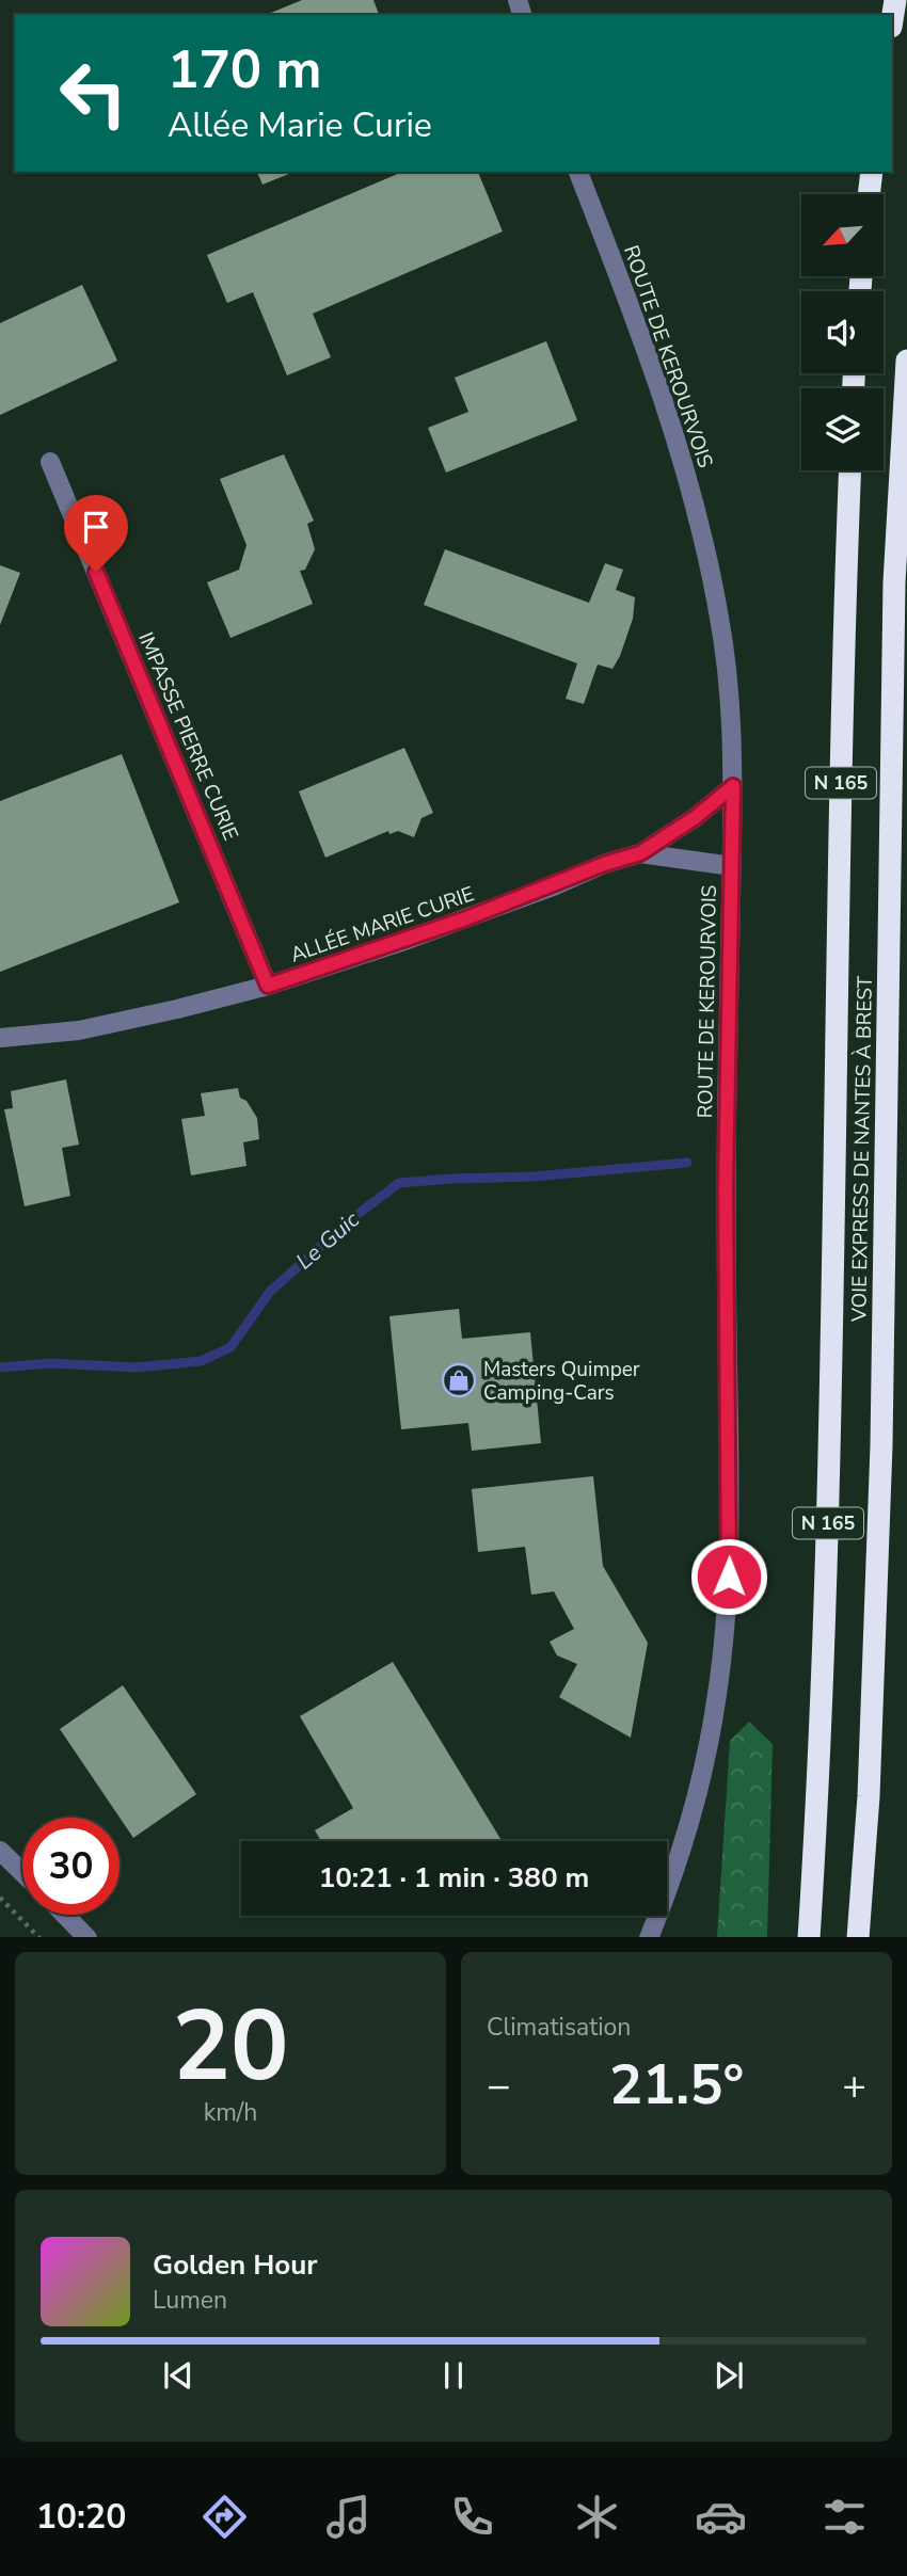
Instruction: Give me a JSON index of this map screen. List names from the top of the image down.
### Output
{
  "streets": {
    "highway": ["N 165", "VOIE EXPRESS DE NANTES À BREST"],
    "street": ["ROUTE DE KEROURVOIS", "IMPASSE PIERRE CURIE", "ALLÉE MARIE CURIE"]
  },
  "crossings": [
    ["ROUTE DE KEROURVOIS", "ALLÉE MARIE CURIE"],
    ["IMPASSE PIERRE CURIE", "ALLÉE MARIE CURIE"]
  ],
  "water": ["Le Guic"],
  "places": {
    "shop": ["Masters Quimper Camping-Cars"]
  },
  "north": "bottom left",
  "page": {
    "turn": ["170 m", "Allée Marie Curie"],
    "limit": "30",
    "trip": "10:21 · 1 min · 380 m",
    "tile": [
      ["20", "km/h"],
      "Climatisation"
    ],
    "heat": ["−", "21.5°", "+"],
    "song": ["Golden Hour", "Lumen"],
    "tabs": "10:20"
  }
}
